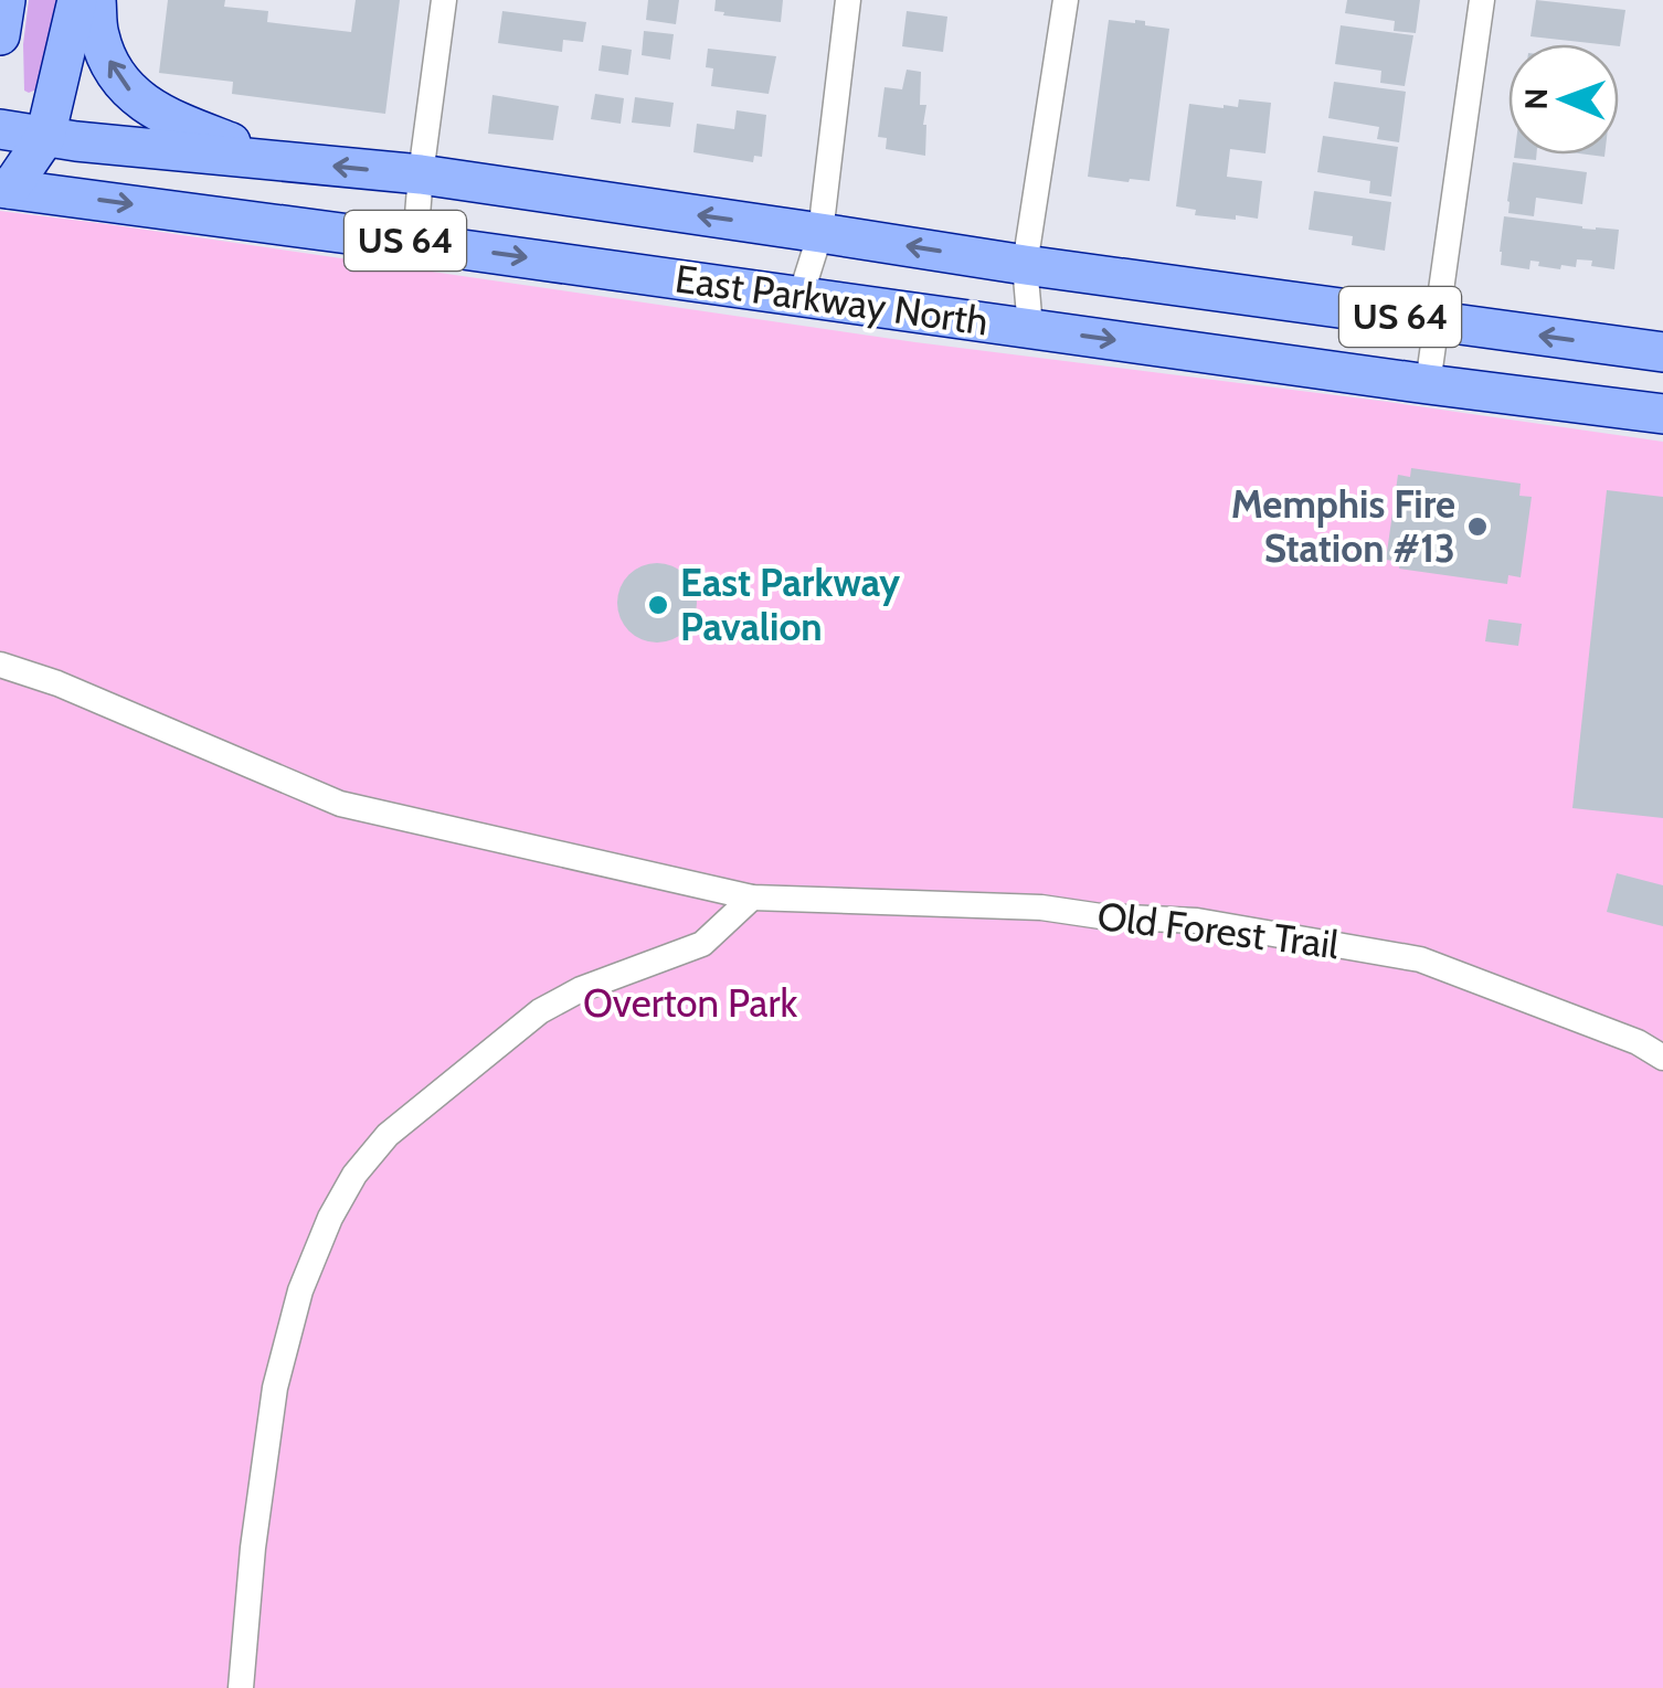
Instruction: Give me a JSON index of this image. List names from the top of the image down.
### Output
{
  "streets": {
    "main road": ["US 64", "East Parkway North"],
    "street": ["Old Forest Trail"]
  },
  "parks": ["Overton Park"],
  "places": ["Memphis Fire Station #13", "East Parkway Pavalion"],
  "north": "left"
}
